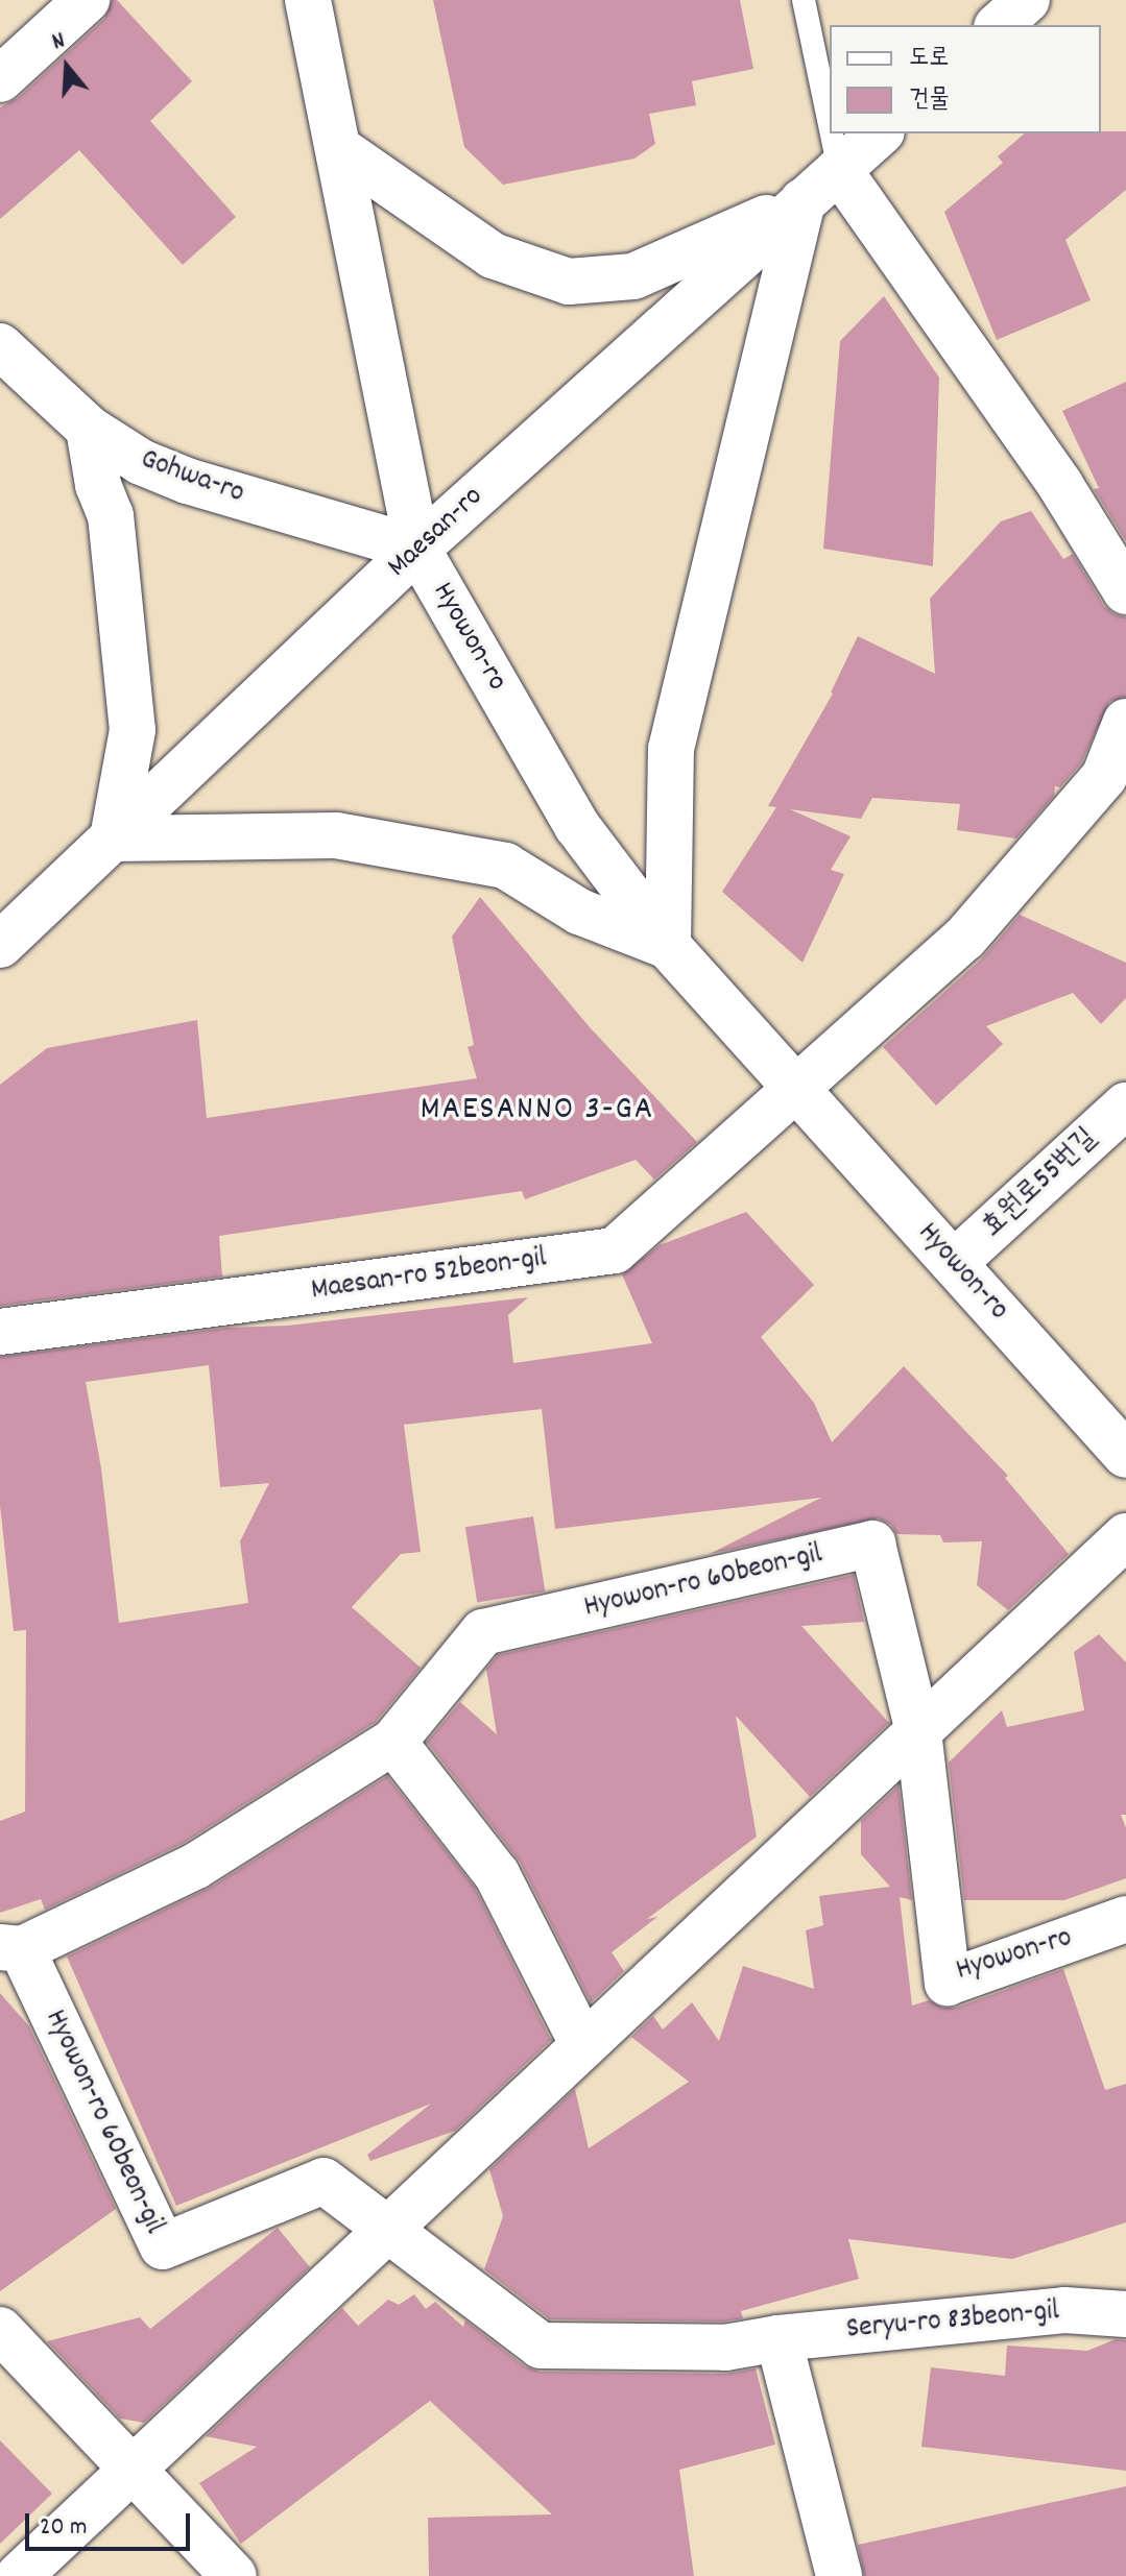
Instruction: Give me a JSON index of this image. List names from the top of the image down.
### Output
{
  "streets": {
    "street": [
      "Gohwa-ro",
      "Maesan-ro",
      "Hyowon-ro",
      "효원로55번길",
      "Maesan-ro 52beon-gil",
      "Hyowon-ro 60beon-gil",
      "Seryu-ro 83beon-gil"
    ]
  },
  "crossings": [
    ["Gohwa-ro", "Maesan-ro"],
    ["Gohwa-ro", "Hyowon-ro"],
    ["Maesan-ro", "Hyowon-ro"],
    ["Hyowon-ro", "효원로55번길"],
    ["Hyowon-ro", "Maesan-ro 52beon-gil"],
    ["Hyowon-ro", "Hyowon-ro 60beon-gil"],
    ["Hyowon-ro 60beon-gil", "Seryu-ro 83beon-gil"]
  ],
  "districts": ["MAESANNO 3-GA"],
  "legend": ["도로", "건물"],
  "scale_bar": "20 m",
  "north": "top"
}
